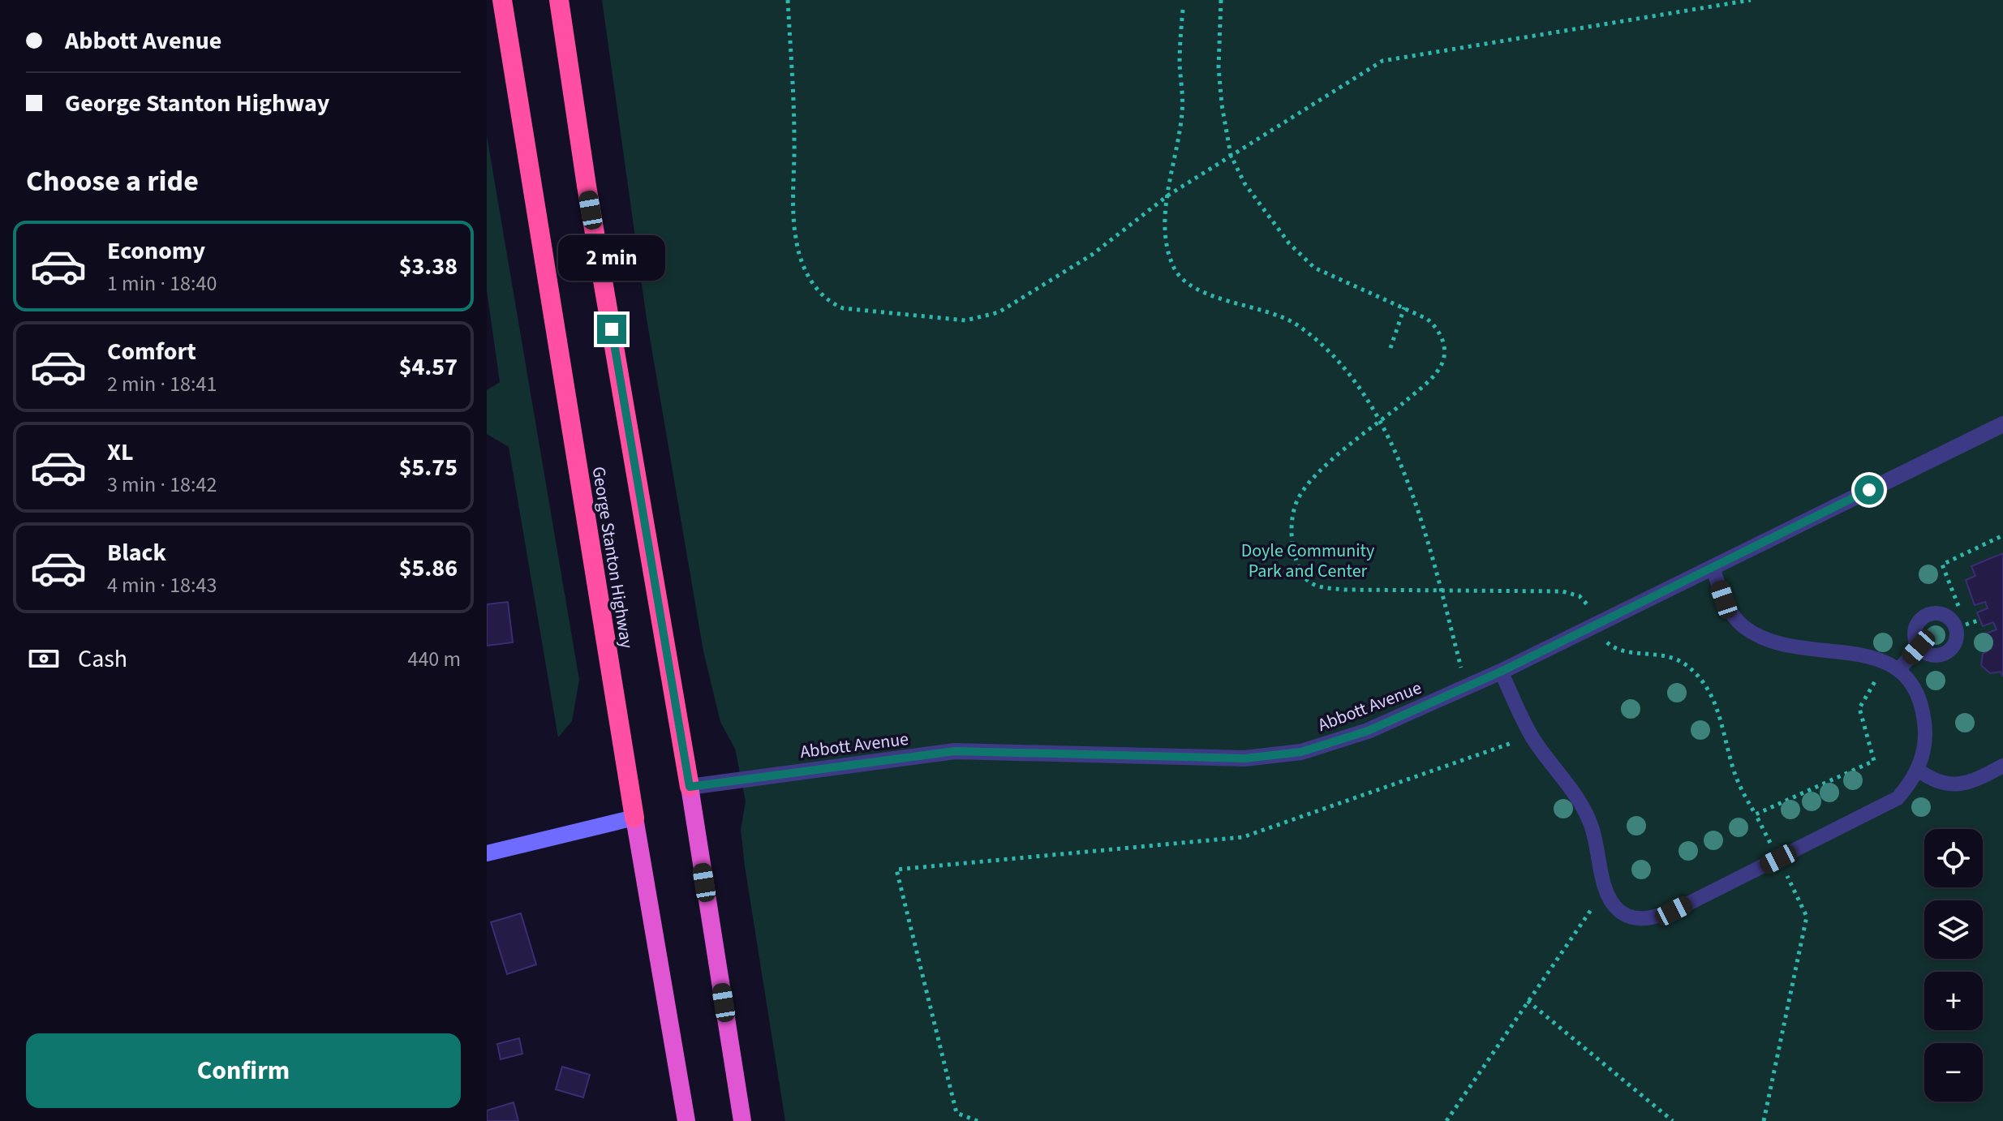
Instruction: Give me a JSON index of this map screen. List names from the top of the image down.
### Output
{
  "streets": {
    "highway": ["George Stanton Highway"],
    "street": ["Abbott Avenue"]
  },
  "crossings": [
    ["George Stanton Highway", "Abbott Avenue"]
  ],
  "parks": ["Doyle Community Park and Center"],
  "page": {
    "banner": ["Abbott Avenue", "George Stanton Highway"],
    "heading": "Choose a ride",
    "list": [
      {
        "name": "Economy",
        "note": "1 min · 18:40",
        "value": "$3.38"
      },
      {
        "name": "Comfort",
        "note": "2 min · 18:41",
        "value": "$4.57"
      },
      {
        "name": "XL",
        "note": "3 min · 18:42",
        "value": "$5.75"
      },
      {
        "name": "Black",
        "note": "4 min · 18:43",
        "value": "$5.86"
      }
    ],
    "bubble": "2 min",
    "pay": ["Cash", "440 m"],
    "map_buttons": ["+", "−"],
    "buttons": "Confirm"
  }
}
